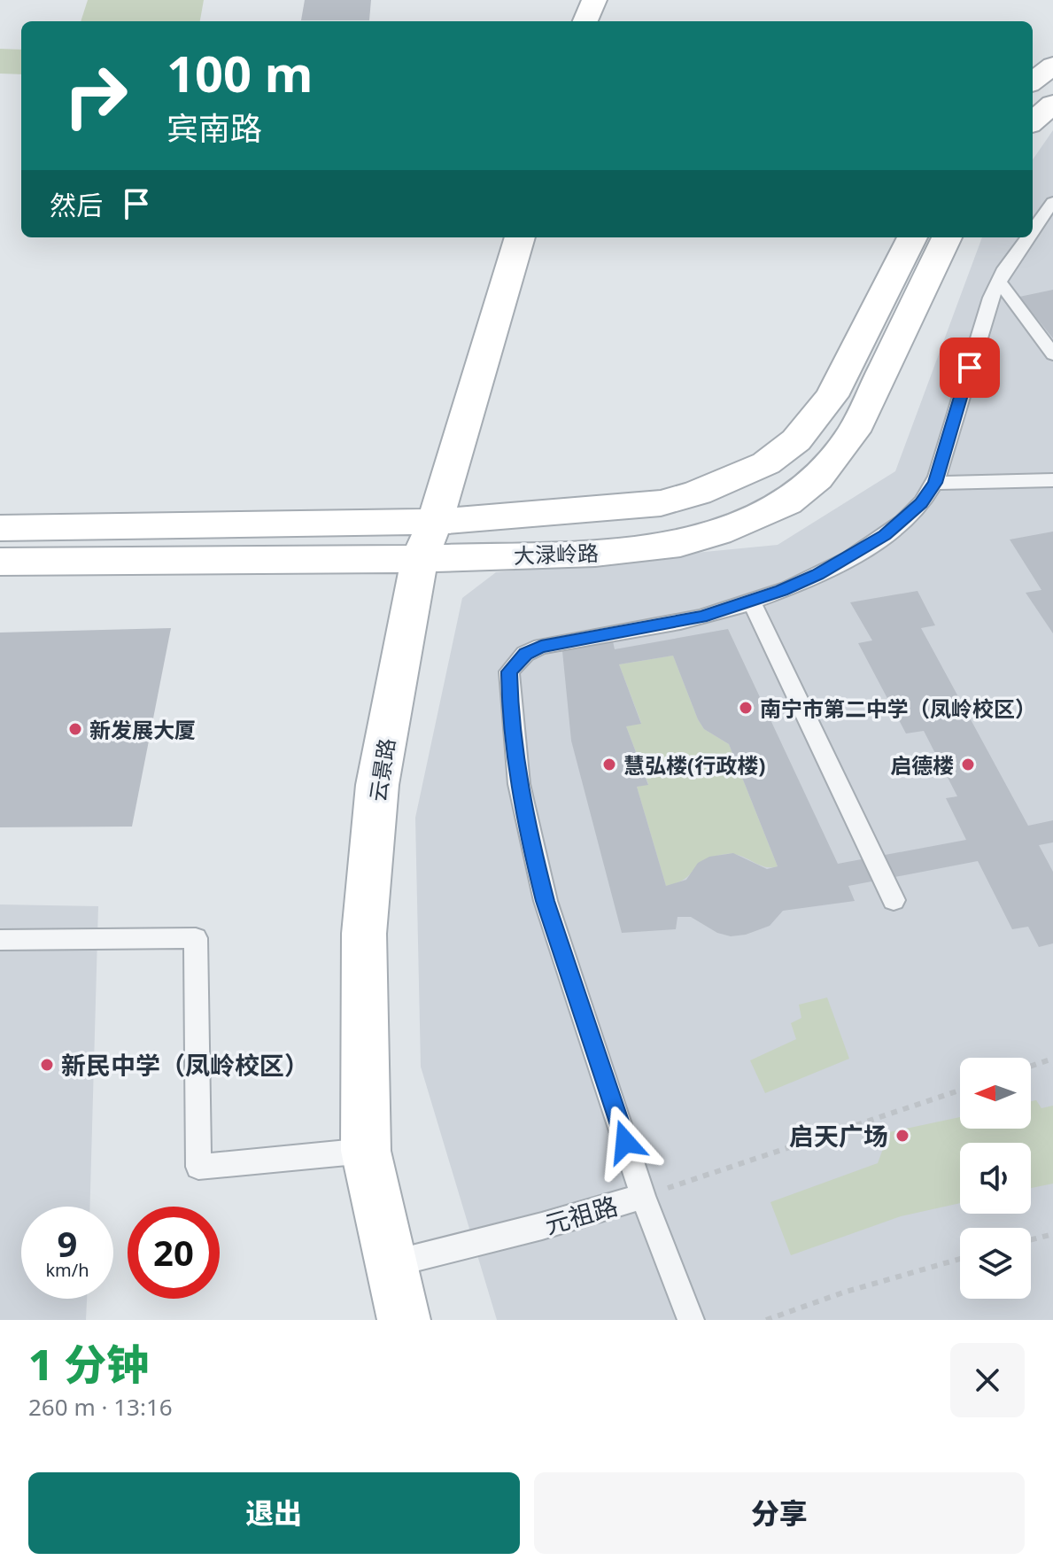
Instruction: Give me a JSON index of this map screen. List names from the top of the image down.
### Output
{
  "streets": {
    "street": ["大渌岭路", "云景路"],
    "lane": ["元祖路"]
  },
  "crossings": [
    ["大渌岭路", "云景路"],
    ["云景路", "元祖路"]
  ],
  "places": [
    "南宁市第二中学（凤岭校区）",
    "新发展大厦",
    "慧弘楼(行政楼)",
    "启德楼",
    "新民中学（凤岭校区）",
    "启天广场"
  ],
  "north": "left",
  "page": {
    "turn": ["100 m", "宾南路"],
    "then": "然后",
    "speed": "9 km/h",
    "limit": "20",
    "heading": ["1 分钟", "260 m · 13:16"],
    "buttons": ["退出", "分享"]
  }
}
